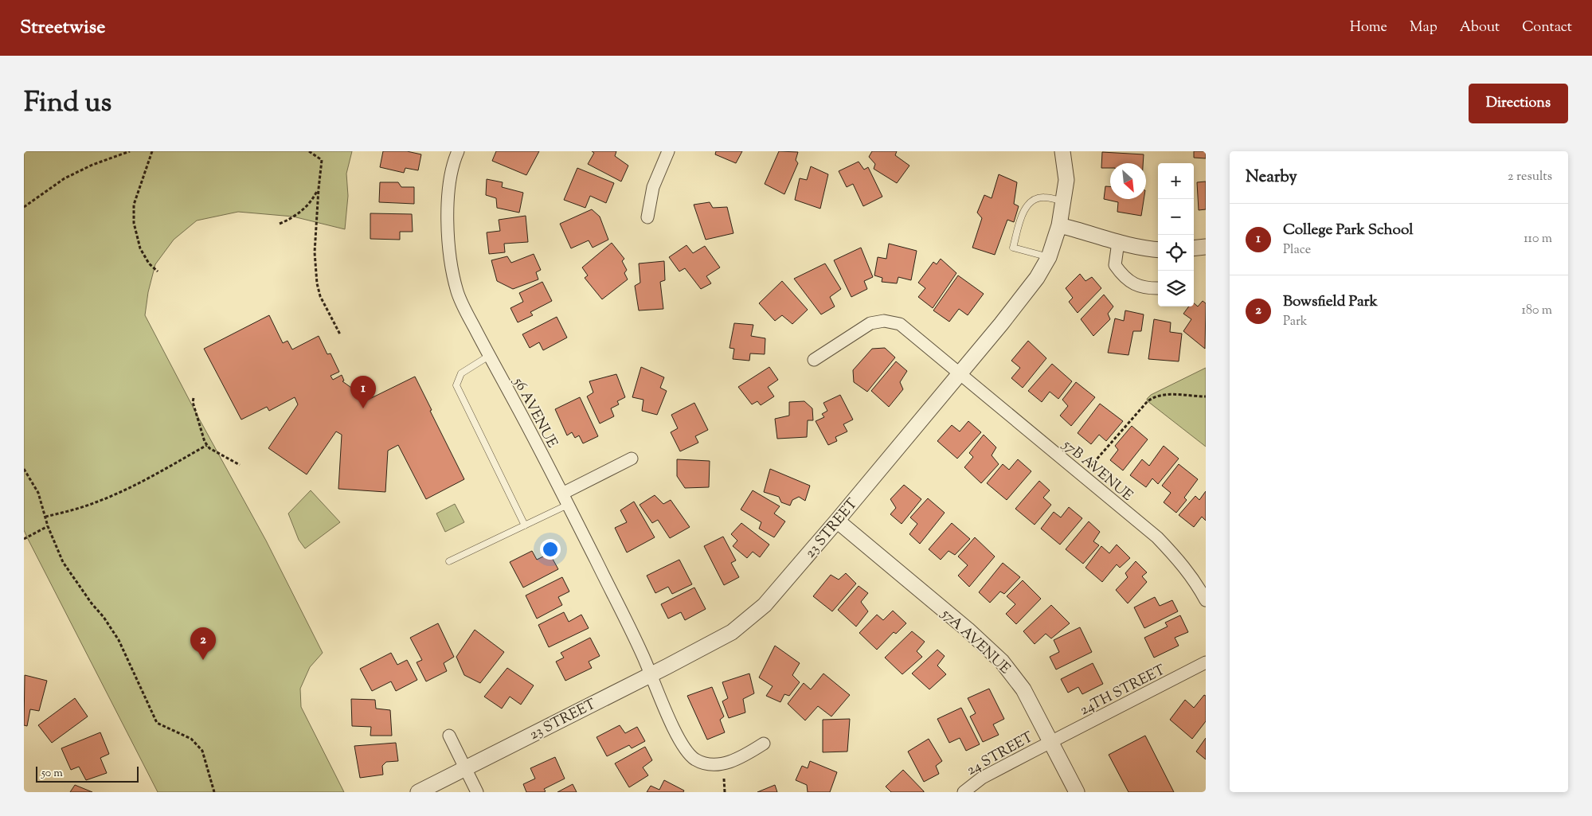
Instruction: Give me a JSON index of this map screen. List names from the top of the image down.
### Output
{
  "streets": {
    "street": [
      "56 AVENUE",
      "57B AVENUE",
      "23 STREET",
      "57A AVENUE",
      "24TH STREET",
      "24 STREET"
    ]
  },
  "crossings": [
    ["56 AVENUE", "23 STREET"],
    ["57B AVENUE", "23 STREET"],
    ["23 STREET", "57A AVENUE"],
    ["57A AVENUE", "24TH STREET"],
    ["57A AVENUE", "24 STREET"],
    ["24TH STREET", "24 STREET"]
  ],
  "scale_bar": "50 m",
  "north": "bottom right",
  "page": {
    "header": "Streetwise",
    "nav": [
      "Home",
      "Map",
      "About",
      "Contact"
    ],
    "title": "Find us",
    "buttons": "Directions",
    "heading": ["Nearby", "2 results"],
    "map_buttons": ["+", "−"],
    "list": [
      {
        "mark": "1",
        "name": "College Park School",
        "note": "Place",
        "value": "110 m"
      },
      {
        "mark": "2",
        "name": "Bowsfield Park",
        "note": "Park",
        "value": "180 m"
      }
    ],
    "pins": ["1", "2"],
    "scale": "50 m"
  }
}
